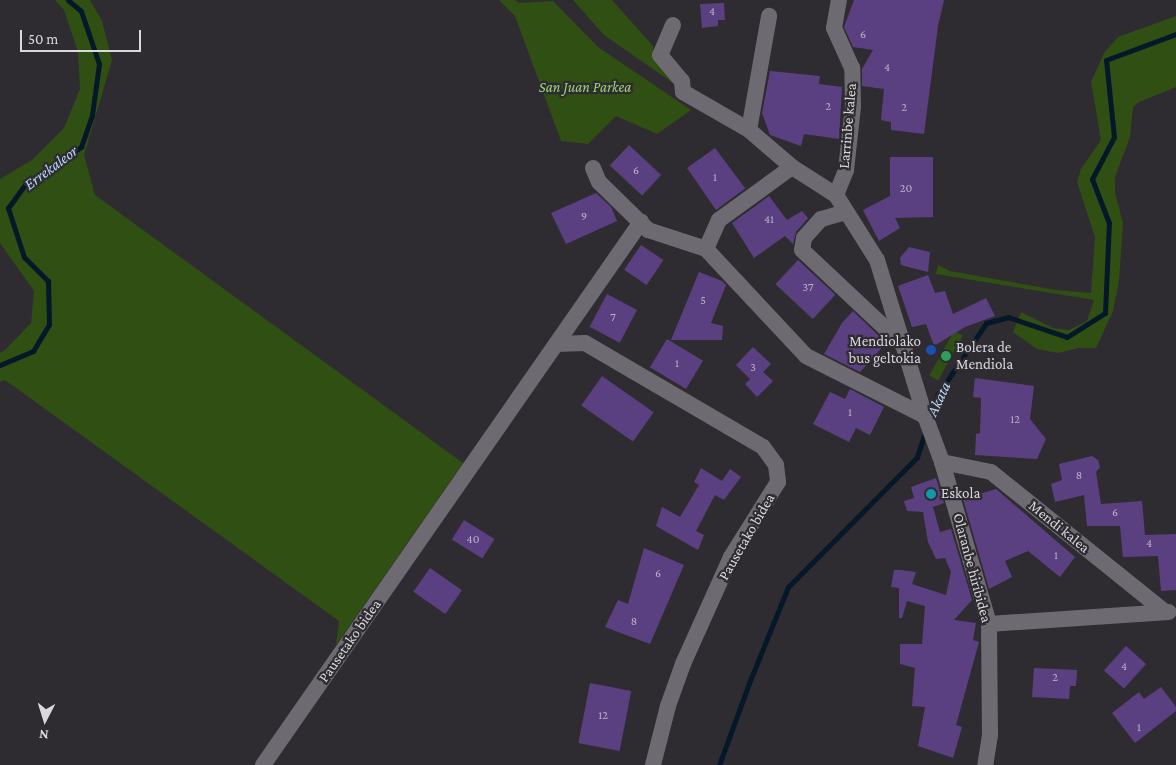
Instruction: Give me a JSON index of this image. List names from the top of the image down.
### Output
{
  "streets": {
    "street": [
      "Larrinbe kalea",
      "Mendi kalea",
      "Pausetako bidea",
      "Olaranbe hiribidea"
    ]
  },
  "crossings": [
    ["Larrinbe kalea", "Olaranbe hiribidea"],
    ["Mendi kalea", "Olaranbe hiribidea"]
  ],
  "water": ["Errekaleor", "Akata"],
  "parks": ["San Juan Parkea"],
  "places": ["Mendiolako bus geltokia", "Bolera de Mendiola", "Eskola"],
  "house_numbers": [
    "4",
    "6",
    "4",
    "2",
    "2",
    "6",
    "1",
    "20",
    "9",
    "41",
    "37",
    "5",
    "7",
    "1",
    "3",
    "1",
    "12",
    "8",
    "6",
    "40",
    "4",
    "1",
    "6",
    "8",
    "4",
    "2",
    "12",
    "1"
  ],
  "scale_bar": "50 m",
  "north": "bottom"
}
